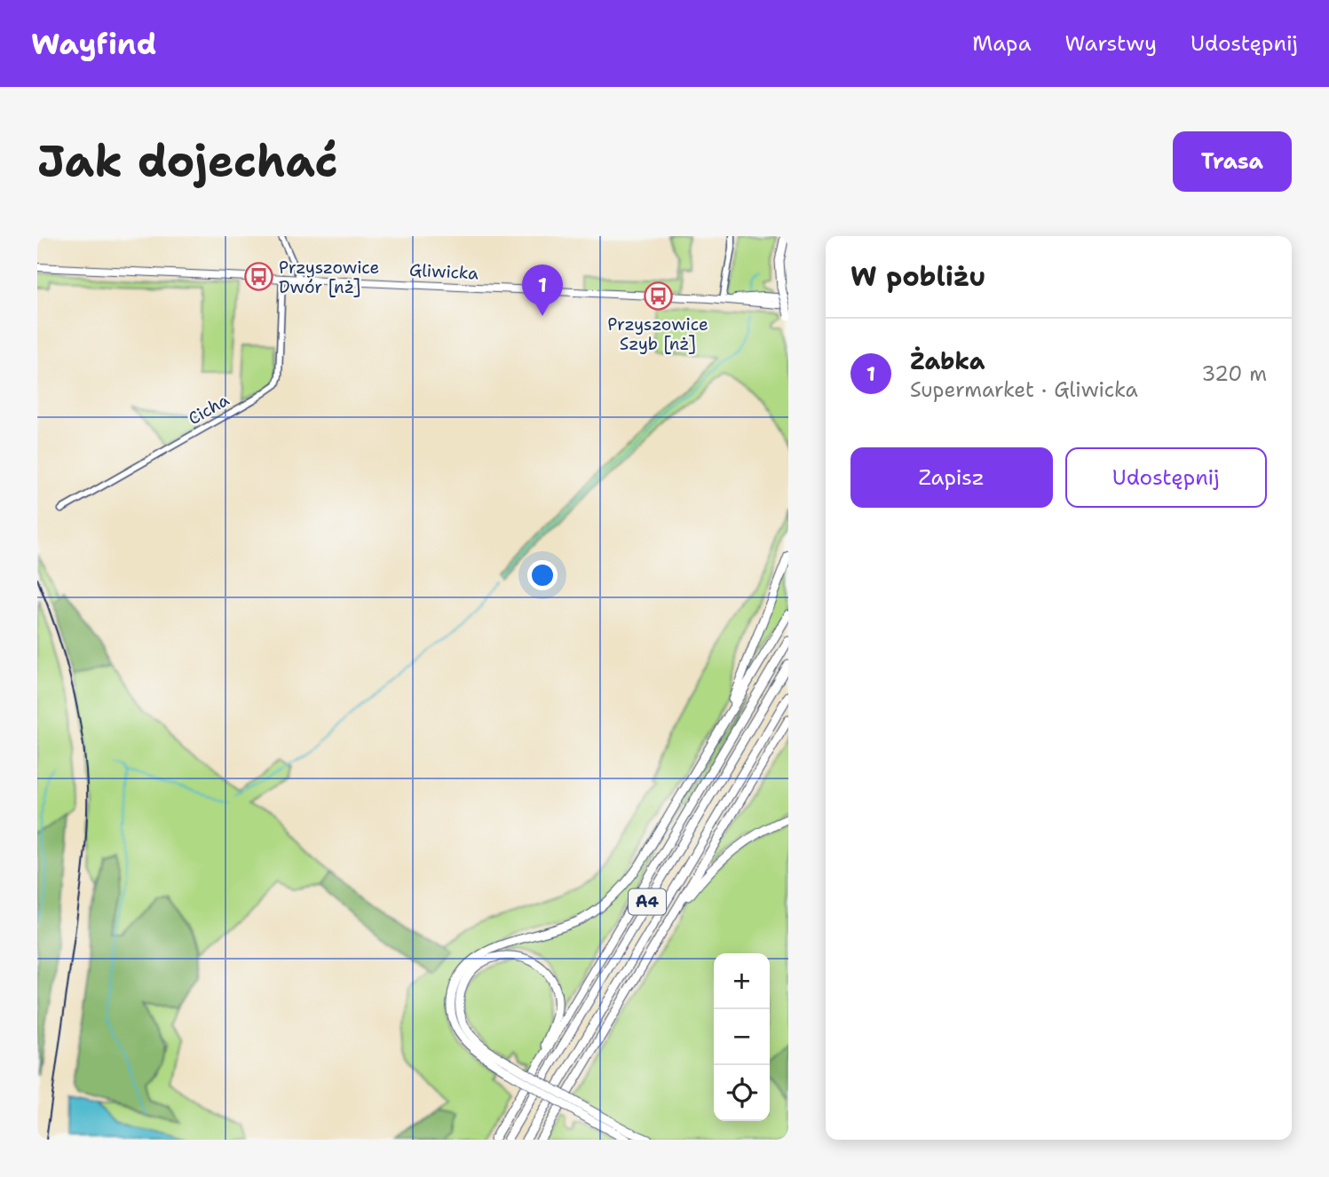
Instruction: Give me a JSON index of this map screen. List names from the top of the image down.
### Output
{
  "streets": {
    "highway": ["A4"],
    "main road": ["Gliwicka"],
    "street": ["Cicha"]
  },
  "crossings": [
    ["Gliwicka", "Cicha"]
  ],
  "places": {
    "bus stop": ["Przyszowice Dwór [nż]", "Przyszowice Szyb [nż]"]
  },
  "page": {
    "header": "Wayfind",
    "nav": ["Mapa", "Warstwy", "Udostępnij"],
    "buttons": [
      "Trasa",
      ["Zapisz", "Udostępnij"]
    ],
    "title": "Jak dojechać",
    "heading": "W pobliżu",
    "pins": "1",
    "list": [
      {
        "mark": "1",
        "name": "Żabka",
        "note": "Supermarket · Gliwicka",
        "value": "320 m"
      }
    ],
    "map_buttons": ["+", "−"]
  }
}
